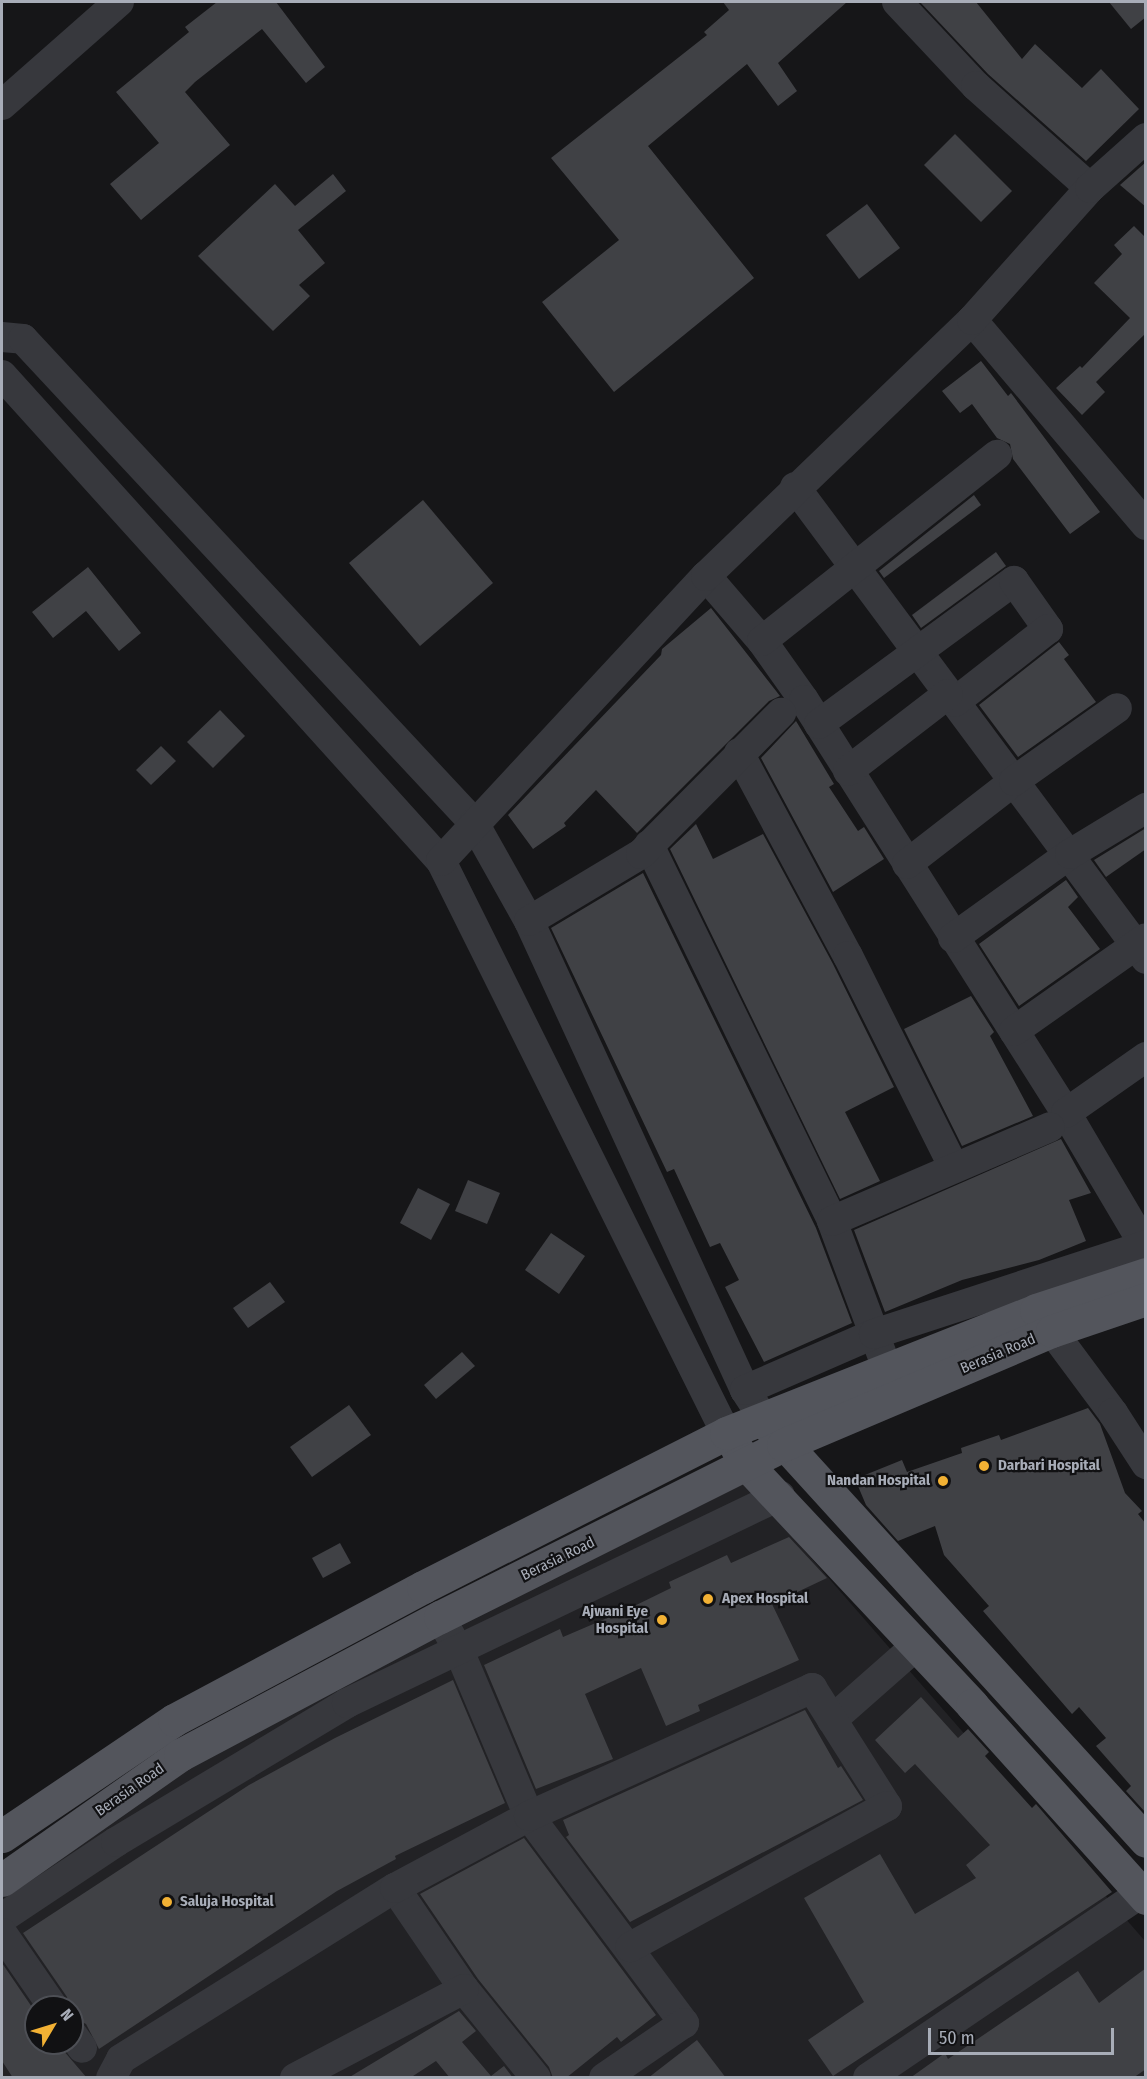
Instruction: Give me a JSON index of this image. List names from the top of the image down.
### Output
{
  "streets": {
    "main road": ["Berasia Road"]
  },
  "places": [
    "Darbari Hospital",
    "Nandan Hospital",
    "Apex Hospital",
    "Ajwani Eye Hospital",
    "Saluja Hospital"
  ],
  "scale_bar": "50 m",
  "north": "top right"
}
